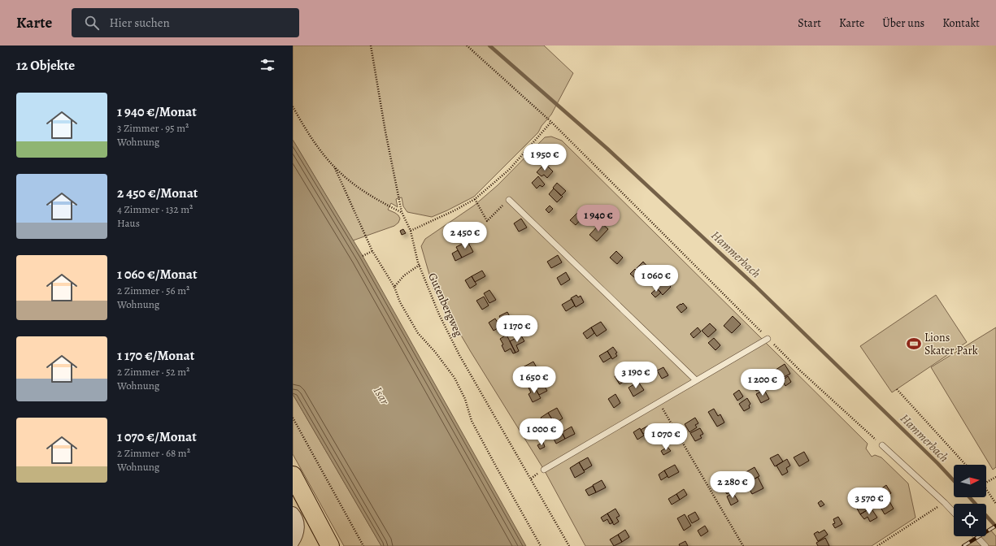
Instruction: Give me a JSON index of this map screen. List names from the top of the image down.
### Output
{
  "streets": {
    "path": ["Gutenbergweg"]
  },
  "water": ["Hammerbach", "Isar"],
  "places": {
    "sports": ["Lions Skater Park"]
  },
  "north": "right",
  "page": {
    "header": "Karte",
    "search": "Hier suchen",
    "nav": [
      "Start",
      "Karte",
      "Über uns",
      "Kontakt"
    ],
    "heading": "12 Objekte",
    "list": [
      {
        "name": "1 940 €/Monat",
        "note": "3 Zimmer · 95 m² · Wohnung"
      },
      {
        "name": "2 450 €/Monat",
        "note": "4 Zimmer · 132 m² · Haus"
      },
      {
        "name": "1 060 €/Monat",
        "note": "2 Zimmer · 56 m² · Wohnung"
      },
      {
        "name": "1 170 €/Monat",
        "note": "2 Zimmer · 52 m² · Wohnung"
      },
      {
        "name": "1 070 €/Monat",
        "note": "2 Zimmer · 68 m² · Wohnung"
      }
    ],
    "price": [
      "1 950 €",
      "1 940 €",
      "2 450 €",
      "1 060 €",
      "1 170 €",
      "3 190 €",
      "1 650 €",
      "1 200 €",
      "1 000 €",
      "1 070 €",
      "2 280 €",
      "3 570 €"
    ]
  }
}
